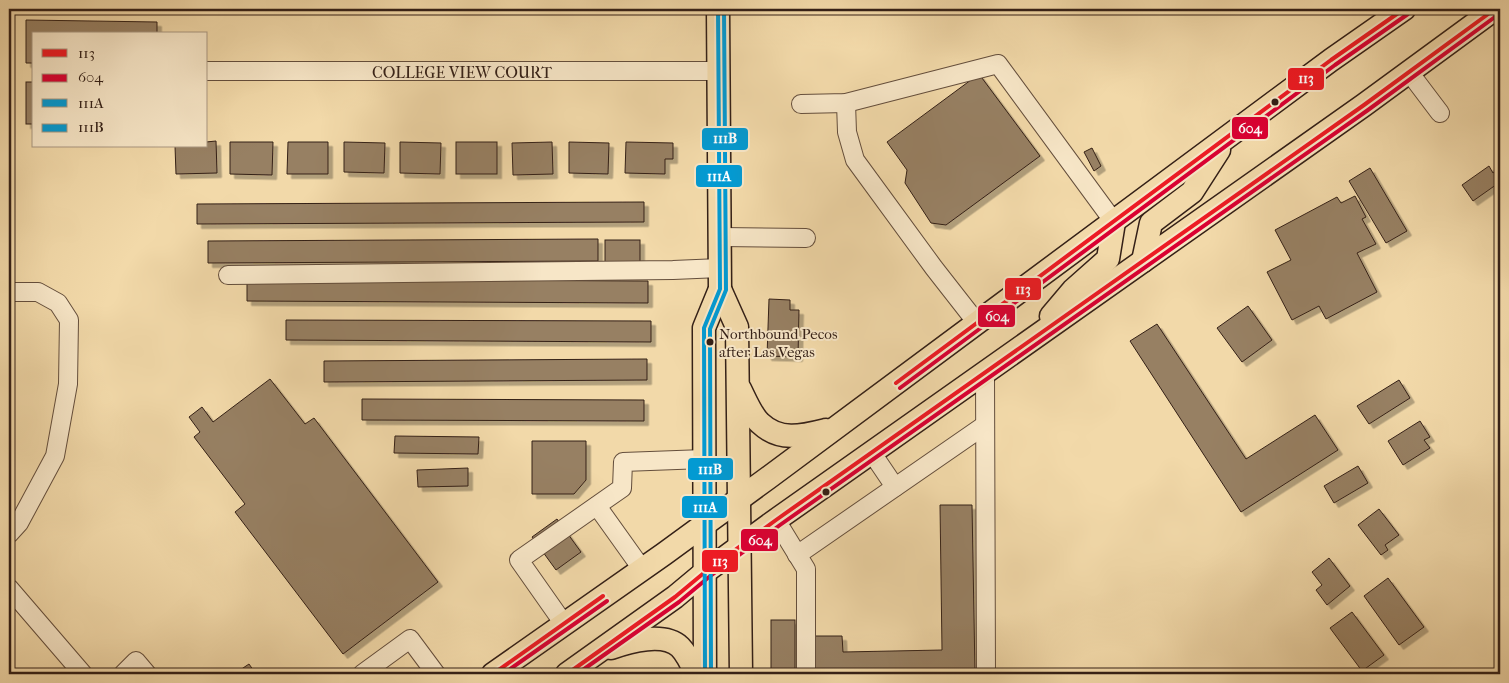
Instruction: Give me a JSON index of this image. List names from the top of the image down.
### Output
{
  "streets": {
    "street": ["COLLEGE VIEW COURT"]
  },
  "places": ["Northbound Pecos after Las Vegas"],
  "lines": [
    "transit line 113",
    "transit line 111A",
    "transit line 111B",
    "transit line 604"
  ],
  "legend": [
    "113",
    "604",
    "111A",
    "111B"
  ]
}
